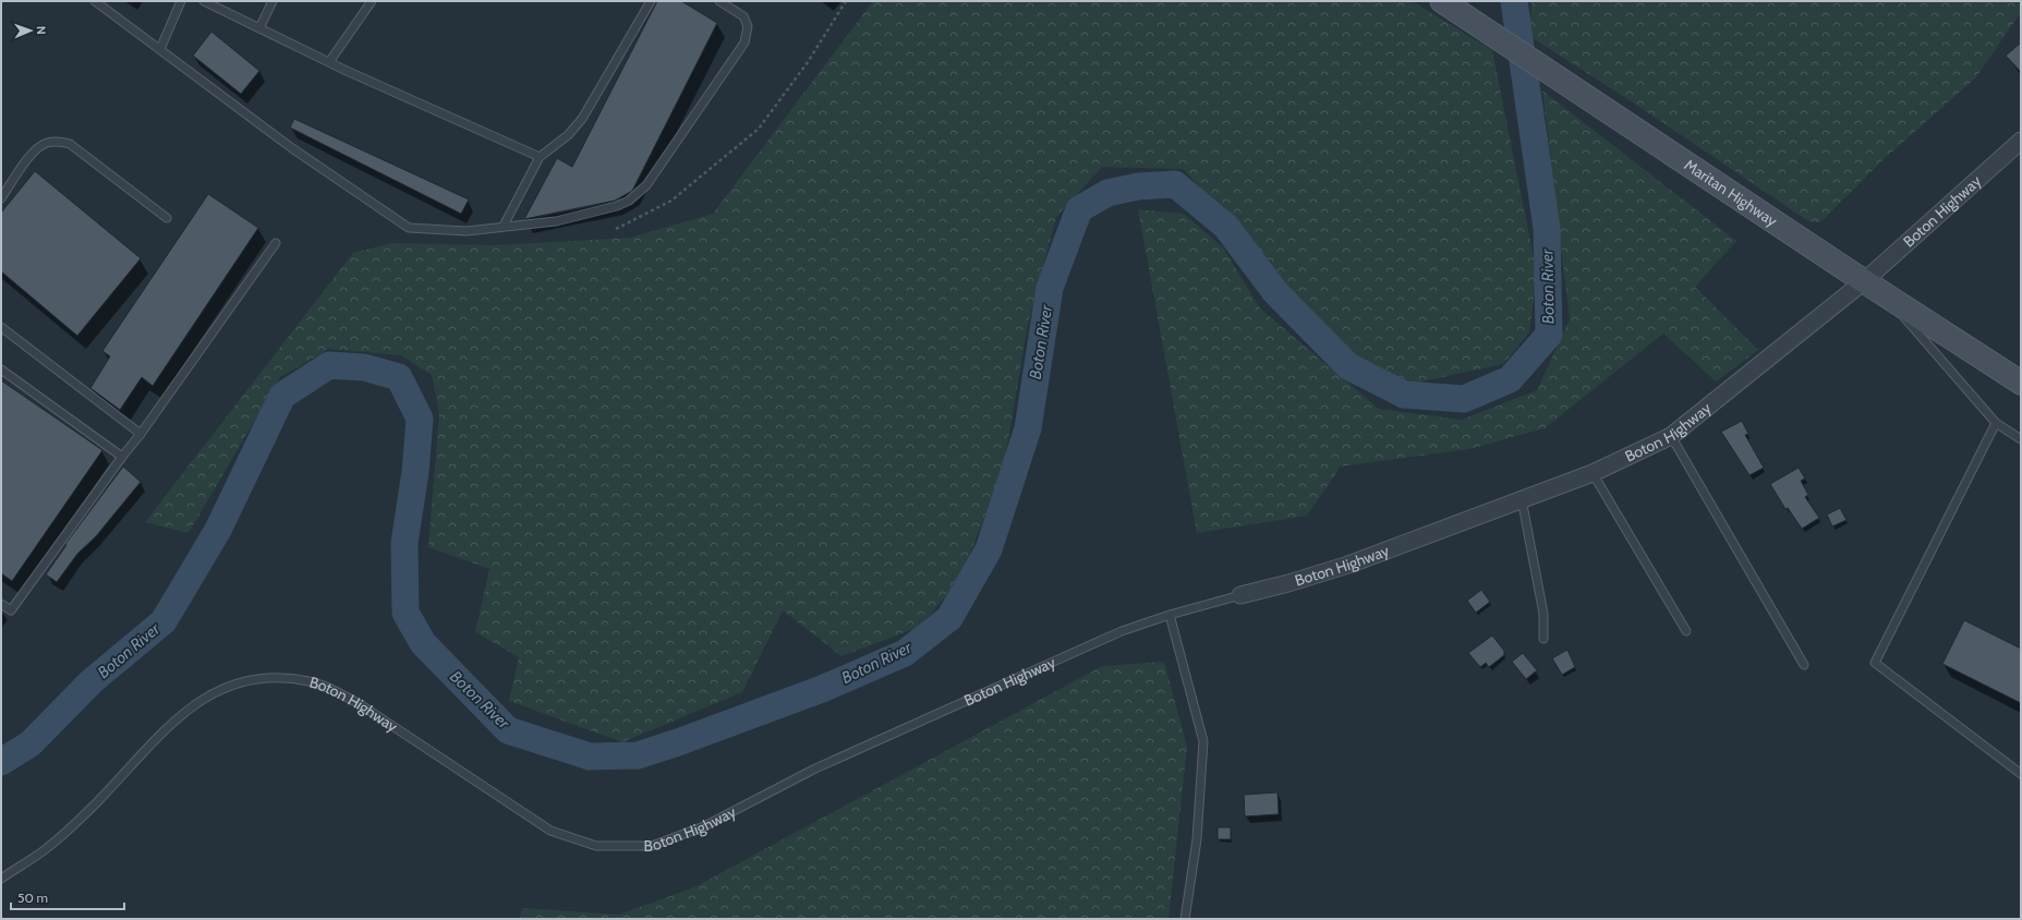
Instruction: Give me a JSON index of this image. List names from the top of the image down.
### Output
{
  "streets": {
    "main road": ["Maritan Highway"],
    "street": ["Boton Highway"]
  },
  "crossings": [
    ["Maritan Highway", "Boton Highway"]
  ],
  "water": ["Boton River"],
  "scale_bar": "50 m",
  "north": "right"
}
